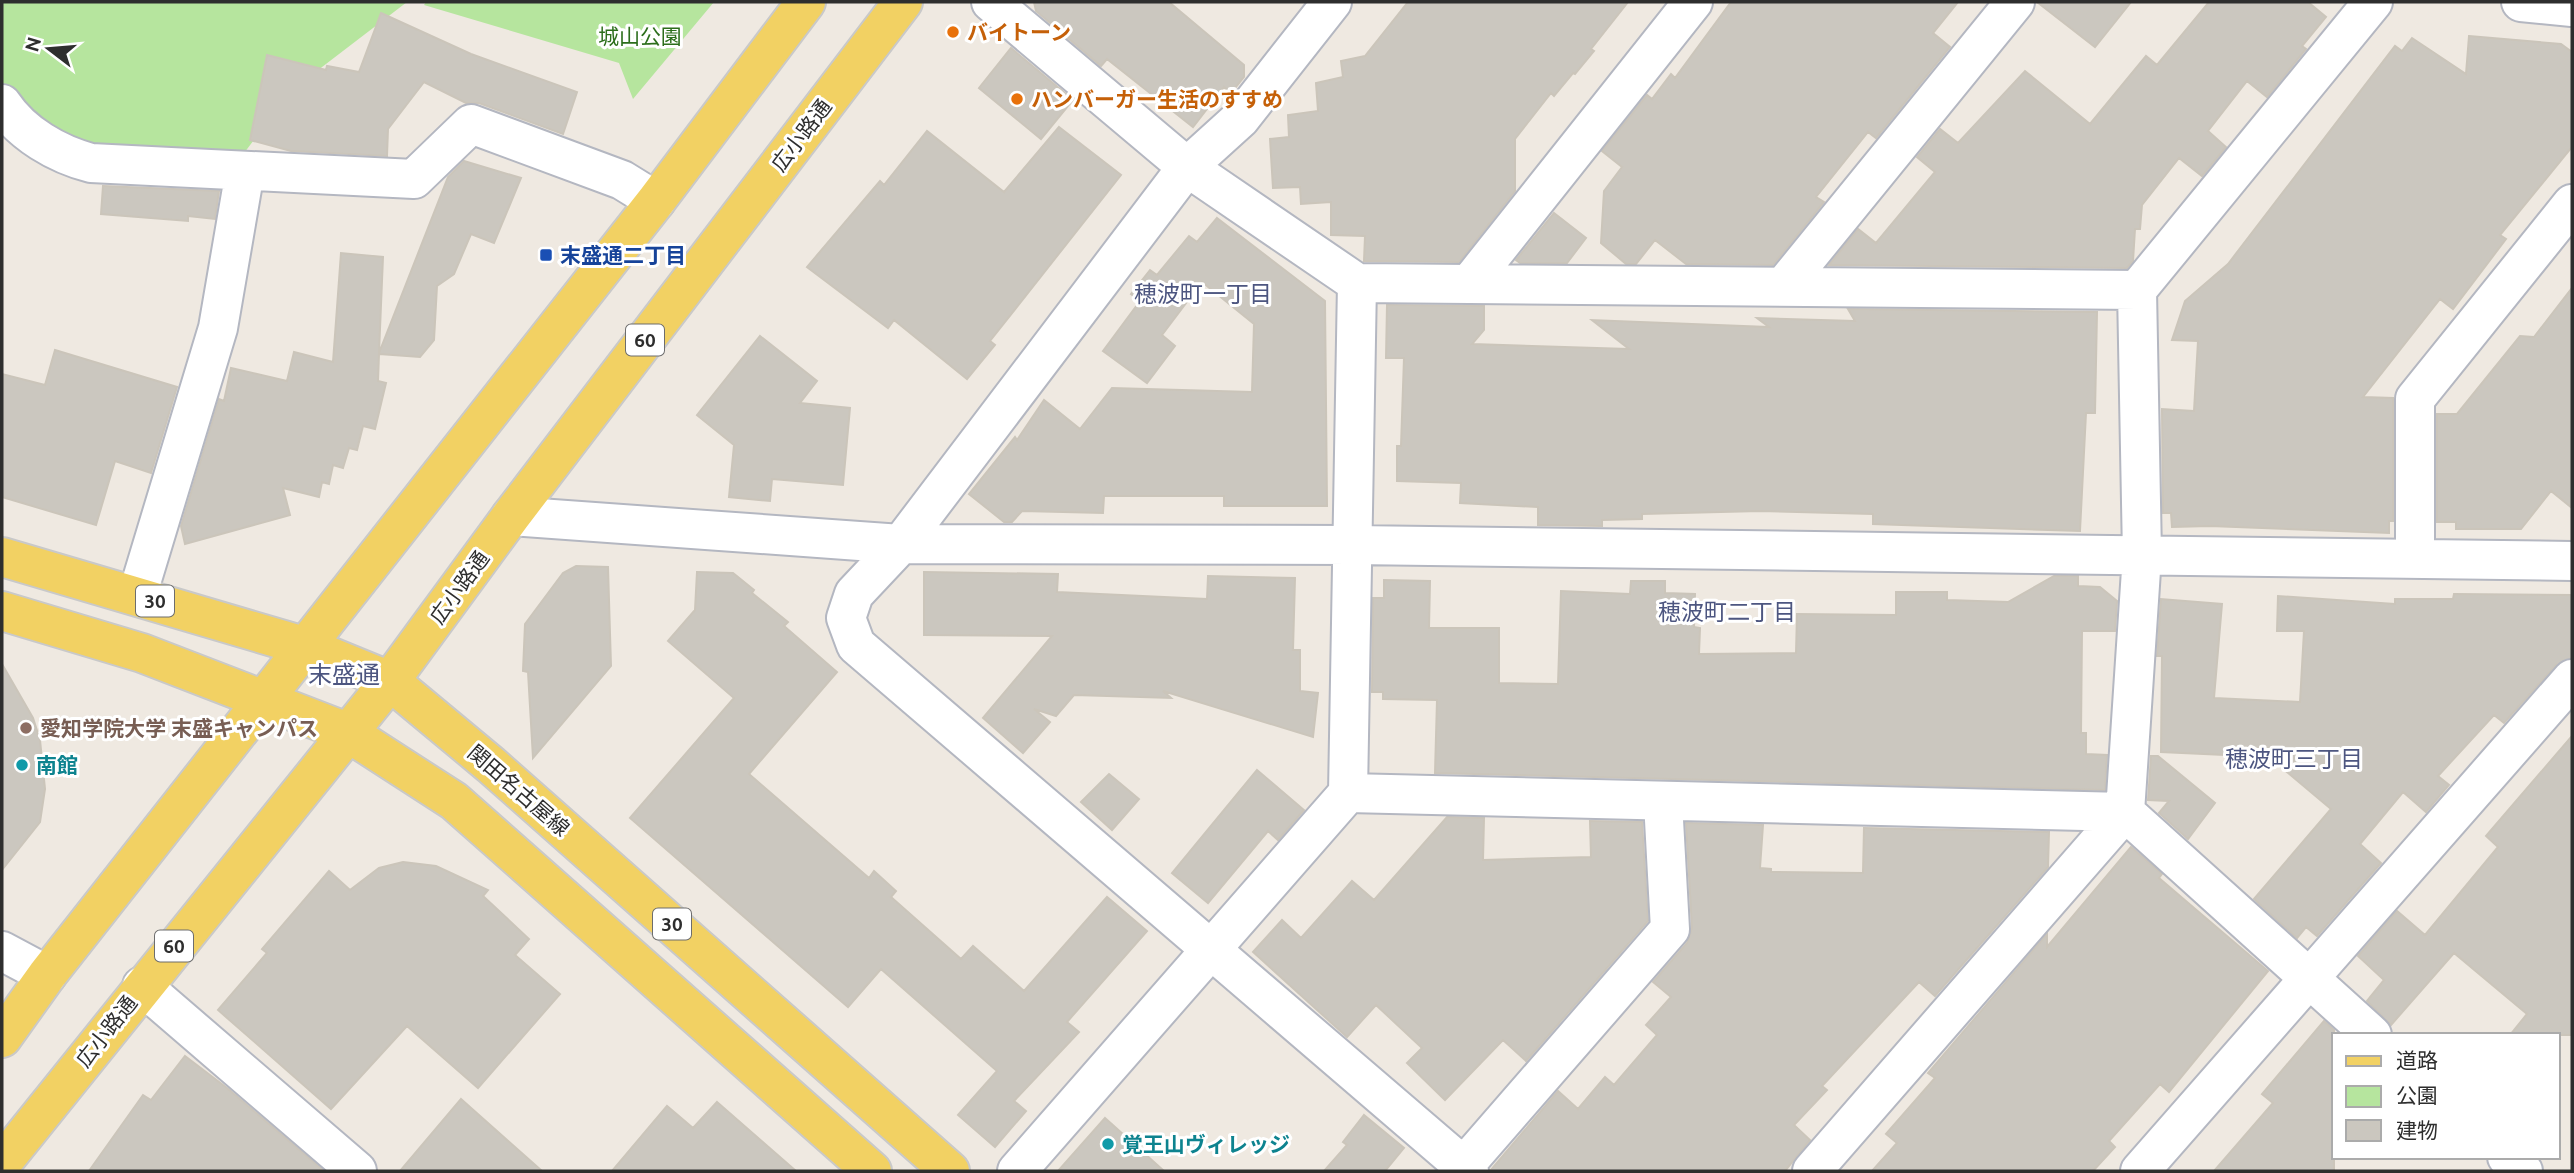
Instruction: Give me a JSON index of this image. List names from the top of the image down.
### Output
{
  "streets": {
    "main road": [
      "広小路通",
      "60",
      "30",
      "関田名古屋線"
    ]
  },
  "crossings": [
    ["広小路通", "30"],
    ["広小路通", "関田名古屋線"]
  ],
  "districts": [
    "穂波町一丁目",
    "穂波町二丁目",
    "末盛通",
    "穂波町三丁目"
  ],
  "parks": ["城山公園"],
  "places": {
    "other": [
      "バイトーン",
      "ハンバーガー生活のすすめ",
      "愛知学院大学 末盛キャンパス",
      "南館",
      "覚王山ヴィレッジ"
    ],
    "transit": ["末盛通二丁目"]
  },
  "legend": ["道路", "公園", "建物"],
  "north": "left"
}
